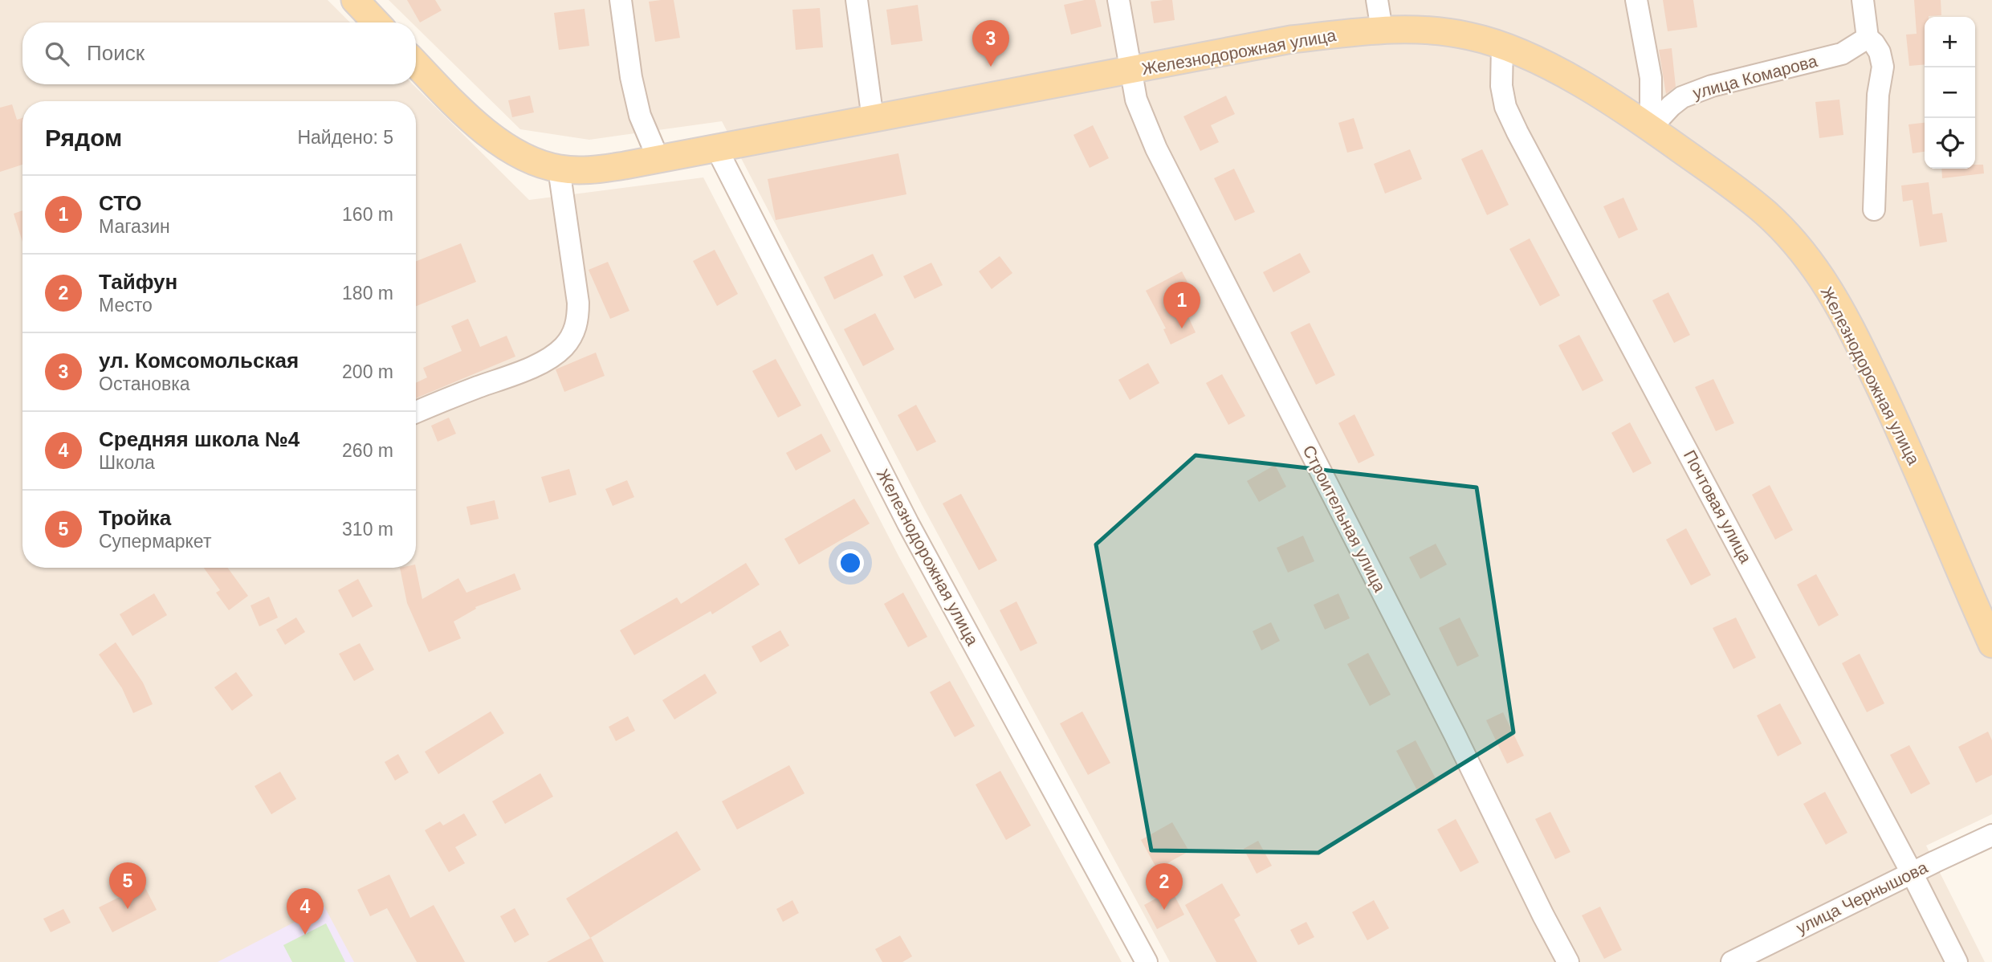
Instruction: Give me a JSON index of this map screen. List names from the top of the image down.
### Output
{
  "streets": {
    "main road": ["Железнодорожная улица"],
    "street": [
      "улица Комарова",
      "Почтовая улица",
      "Строительная улица",
      "улица Чернышова"
    ]
  },
  "crossings": [
    ["Железнодорожная улица", "улица Комарова"],
    ["Железнодорожная улица", "Почтовая улица"],
    ["Железнодорожная улица", "Строительная улица"],
    ["Почтовая улица", "улица Чернышова"]
  ],
  "page": {
    "map_buttons": ["+", "−"],
    "pins": [
      "3",
      "1",
      "5",
      "2",
      "4"
    ],
    "search": "Поиск",
    "heading": ["Рядом", "Найдено: 5"],
    "list": [
      {
        "mark": "1",
        "name": "СТО",
        "note": "Магазин",
        "value": "160 m"
      },
      {
        "mark": "2",
        "name": "Тайфун",
        "note": "Место",
        "value": "180 m"
      },
      {
        "mark": "3",
        "name": "ул. Комсомольская",
        "note": "Остановка",
        "value": "200 m"
      },
      {
        "mark": "4",
        "name": "Средняя школа №4",
        "note": "Школа",
        "value": "260 m"
      },
      {
        "mark": "5",
        "name": "Тройка",
        "note": "Супермаркет",
        "value": "310 m"
      }
    ]
  }
}
